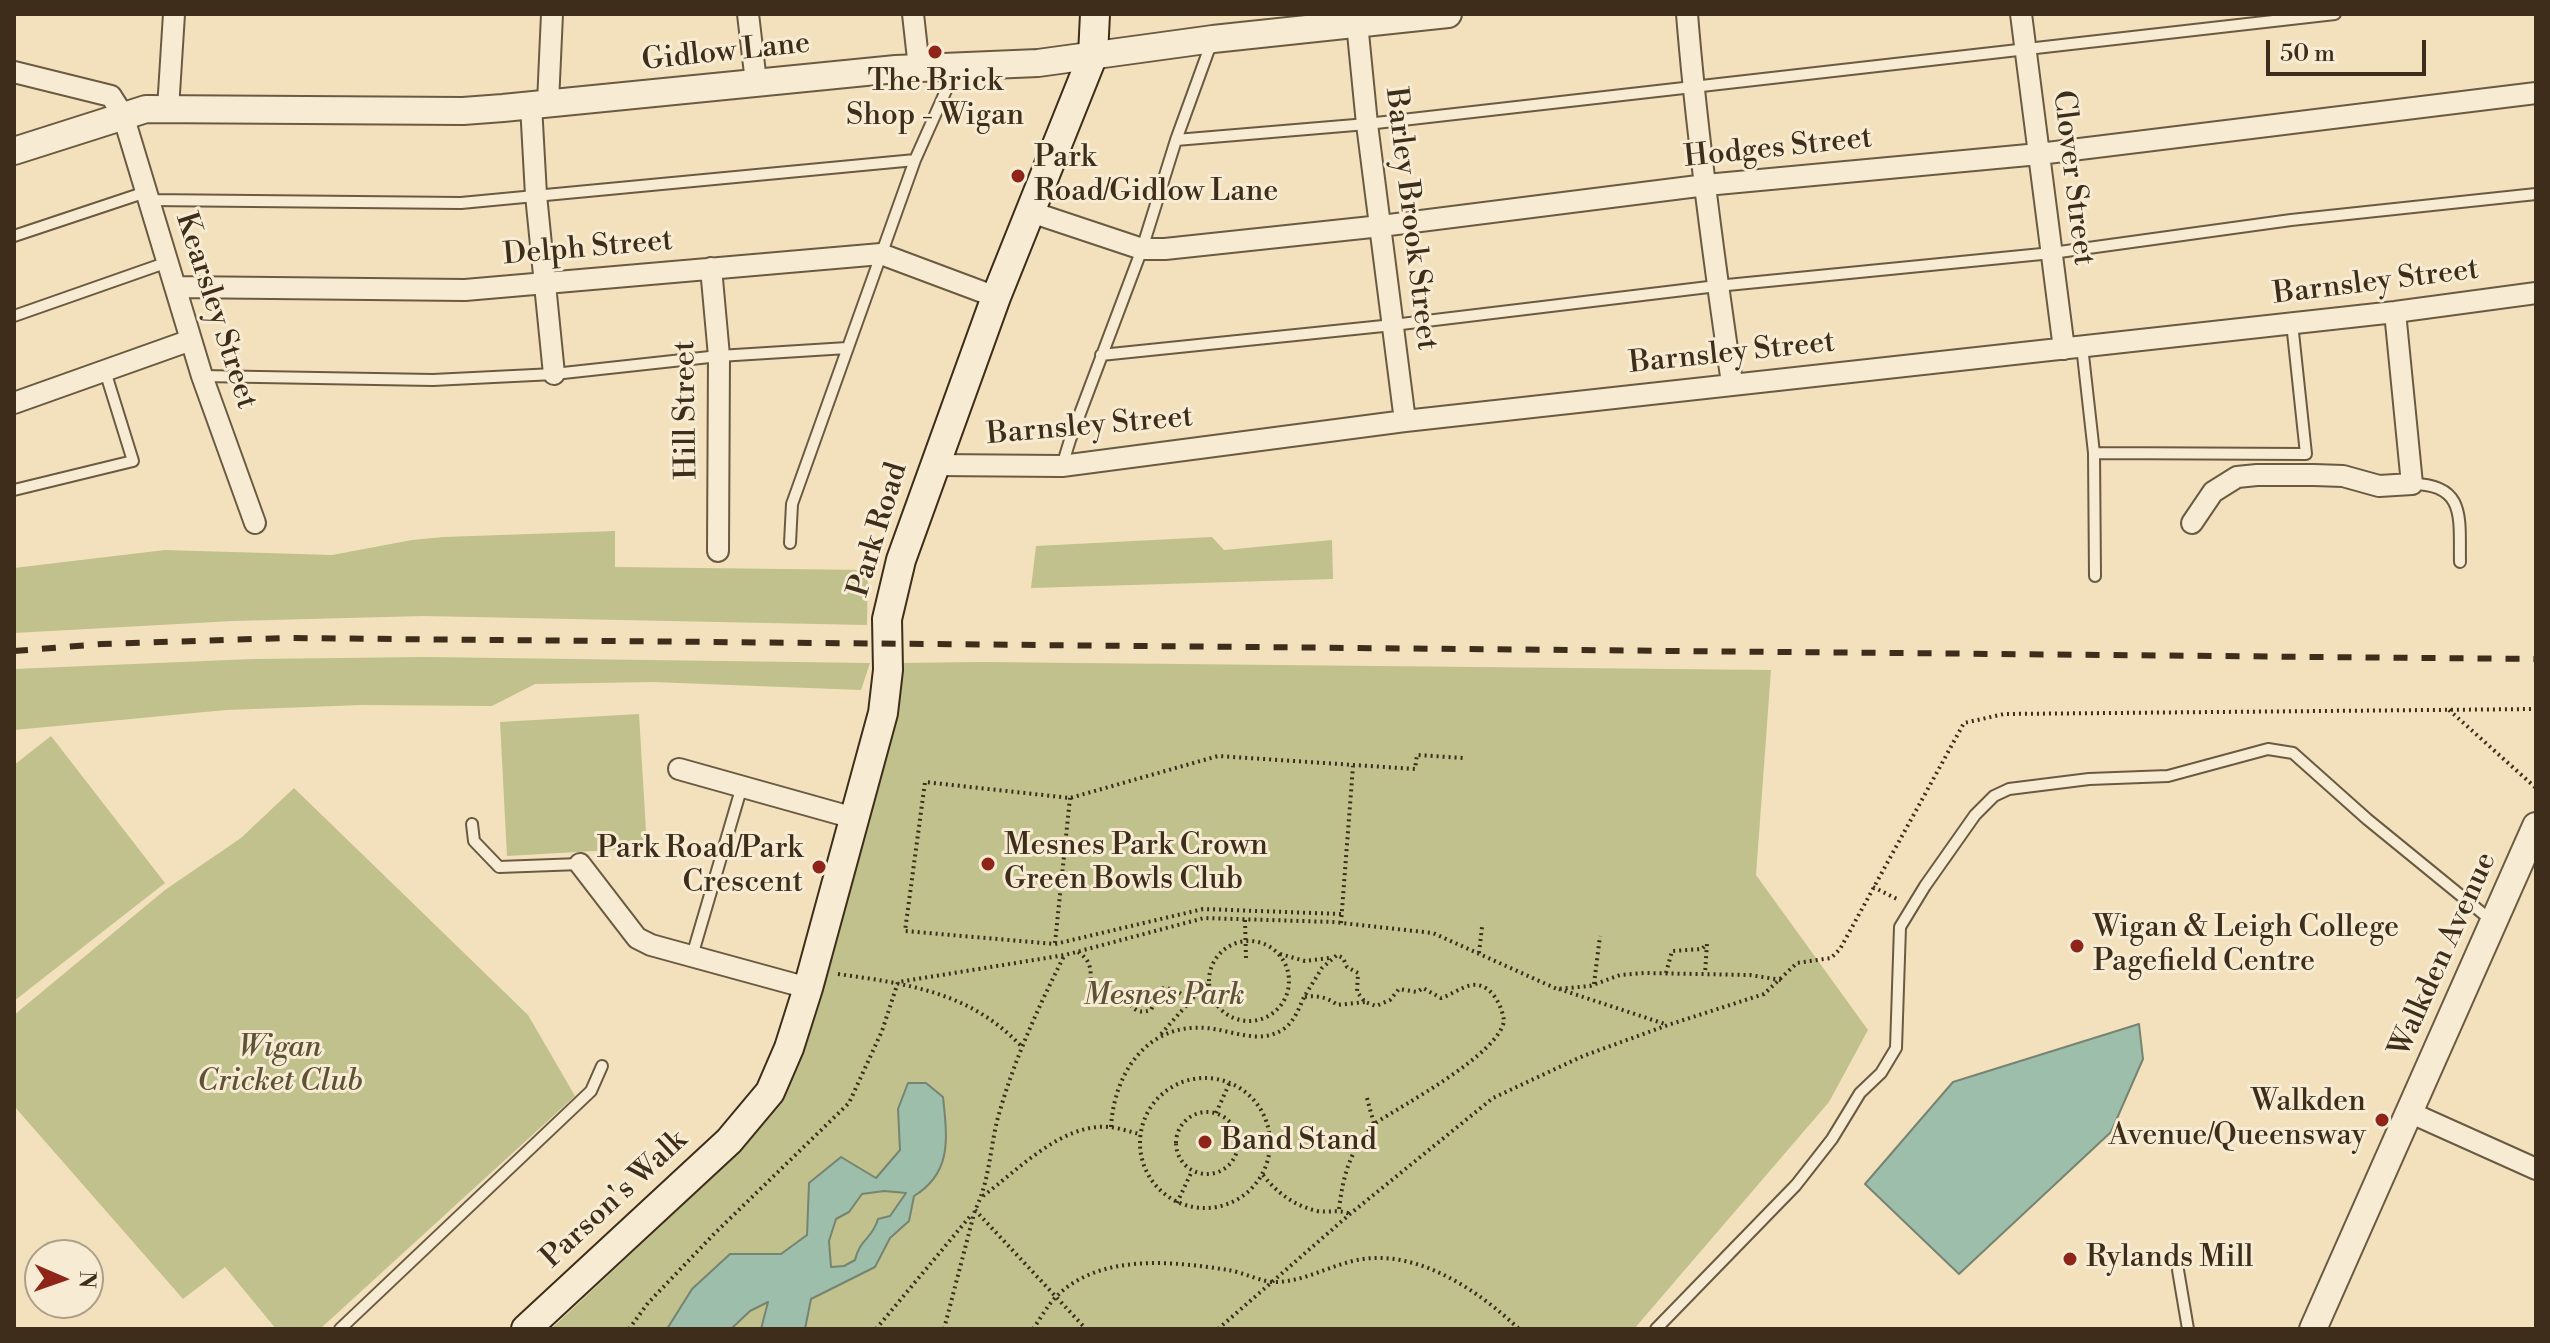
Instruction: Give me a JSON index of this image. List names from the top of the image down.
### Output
{
  "streets": {
    "main road": ["Park Road", "Parson's Walk"],
    "street": [
      "Gidlow Lane",
      "Hodges Street",
      "Clover Street",
      "Barley Brook Street",
      "Delph Street",
      "Barnsley Street",
      "Kearsley Street",
      "Hill Street",
      "Walkden Avenue"
    ]
  },
  "crossings": [
    ["Gidlow Lane", "Barley Brook Street"],
    ["Gidlow Lane", "Kearsley Street"],
    ["Gidlow Lane", "Park Road"],
    ["Hodges Street", "Clover Street"],
    ["Hodges Street", "Barley Brook Street"],
    ["Hodges Street", "Park Road"],
    ["Clover Street", "Barnsley Street"],
    ["Barley Brook Street", "Barnsley Street"],
    ["Delph Street", "Kearsley Street"],
    ["Delph Street", "Hill Street"],
    ["Delph Street", "Park Road"],
    ["Barnsley Street", "Park Road"],
    ["Park Road", "Parson's Walk"]
  ],
  "parks": ["Mesnes Park", "Wigan Cricket Club"],
  "places": [
    "The Brick Shop - Wigan",
    "Park Road/Gidlow Lane",
    "Mesnes Park Crown Green Bowls Club",
    "Park Road/Park Crescent",
    "Wigan & Leigh College Pagefield Centre",
    "Walkden Avenue/Queensway",
    "Band Stand",
    "Rylands Mill"
  ],
  "scale_bar": "50 m",
  "north": "right"
}
